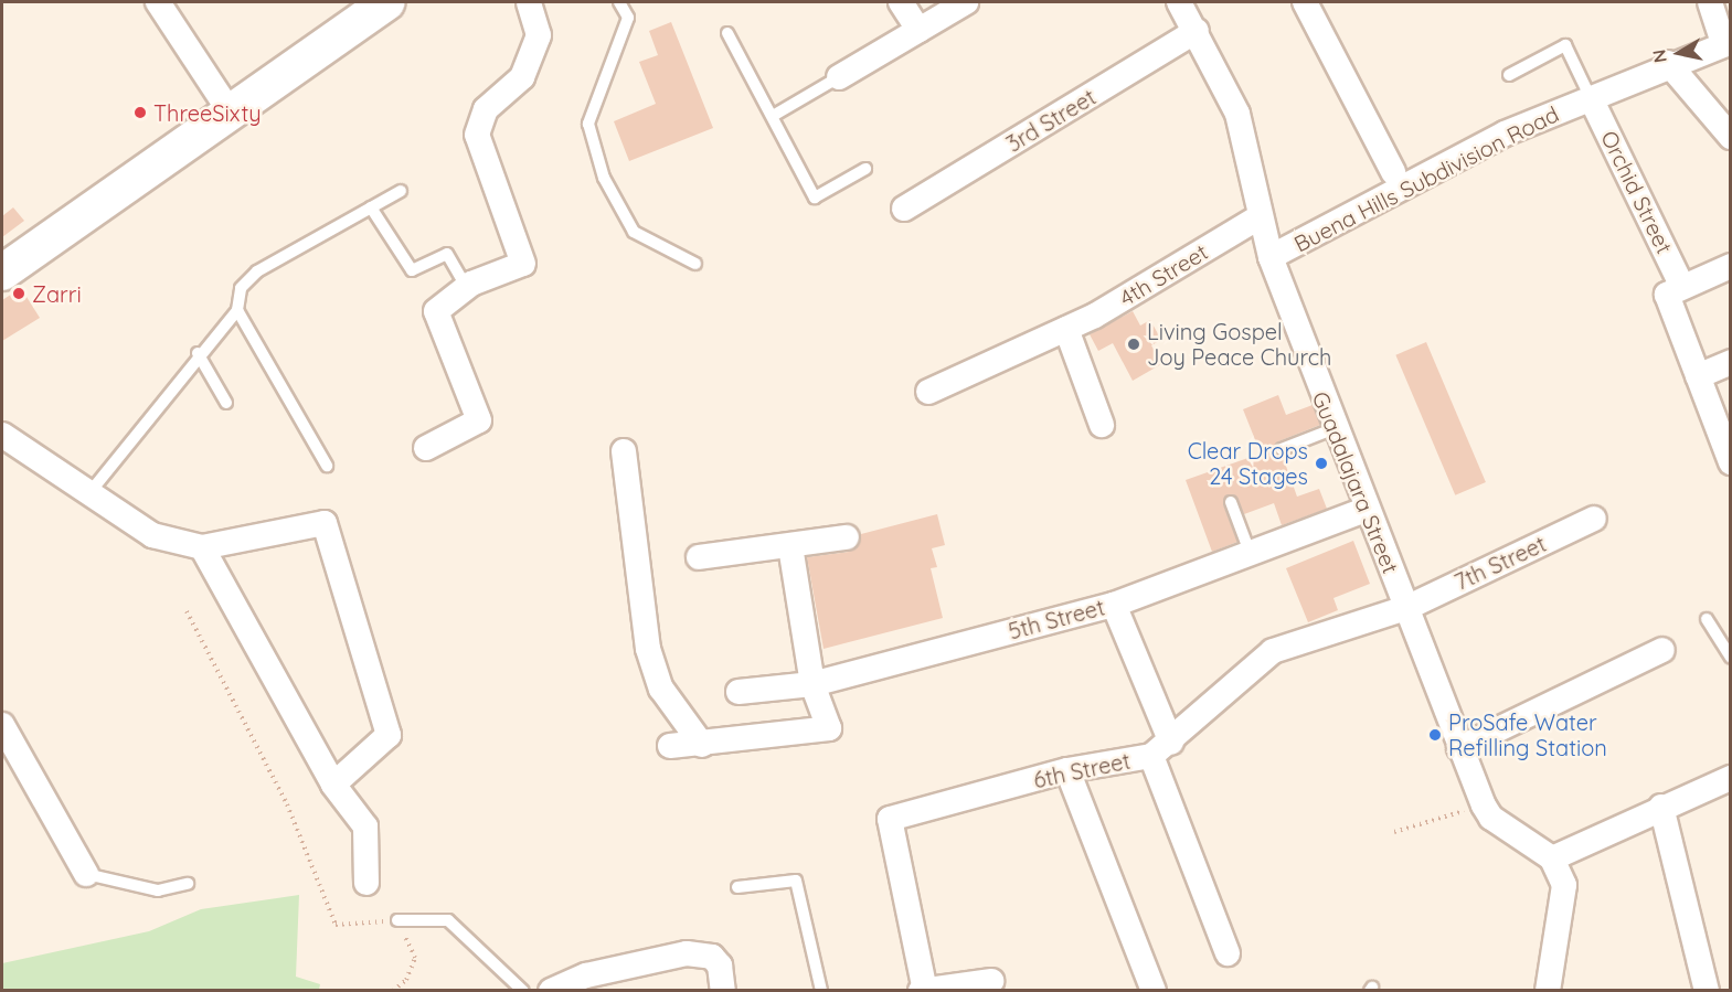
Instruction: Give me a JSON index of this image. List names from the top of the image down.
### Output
{
  "streets": {
    "street": [
      "3rd Street",
      "Buena Hills Subdivision Road",
      "Orchid Street",
      "4th Street",
      "Guadalajara Street",
      "7th Street",
      "5th Street",
      "6th Street"
    ]
  },
  "crossings": [
    ["3rd Street", "Guadalajara Street"],
    ["Buena Hills Subdivision Road", "Orchid Street"],
    ["Buena Hills Subdivision Road", "Guadalajara Street"],
    ["4th Street", "Guadalajara Street"],
    ["Guadalajara Street", "7th Street"],
    ["Guadalajara Street", "5th Street"]
  ],
  "places": [
    "ThreeSixty",
    "Zarri",
    "Living Gospel Joy Peace Church",
    "Clear Drops 24 Stages",
    "ProSafe Water Refilling Station"
  ],
  "north": "left"
}
